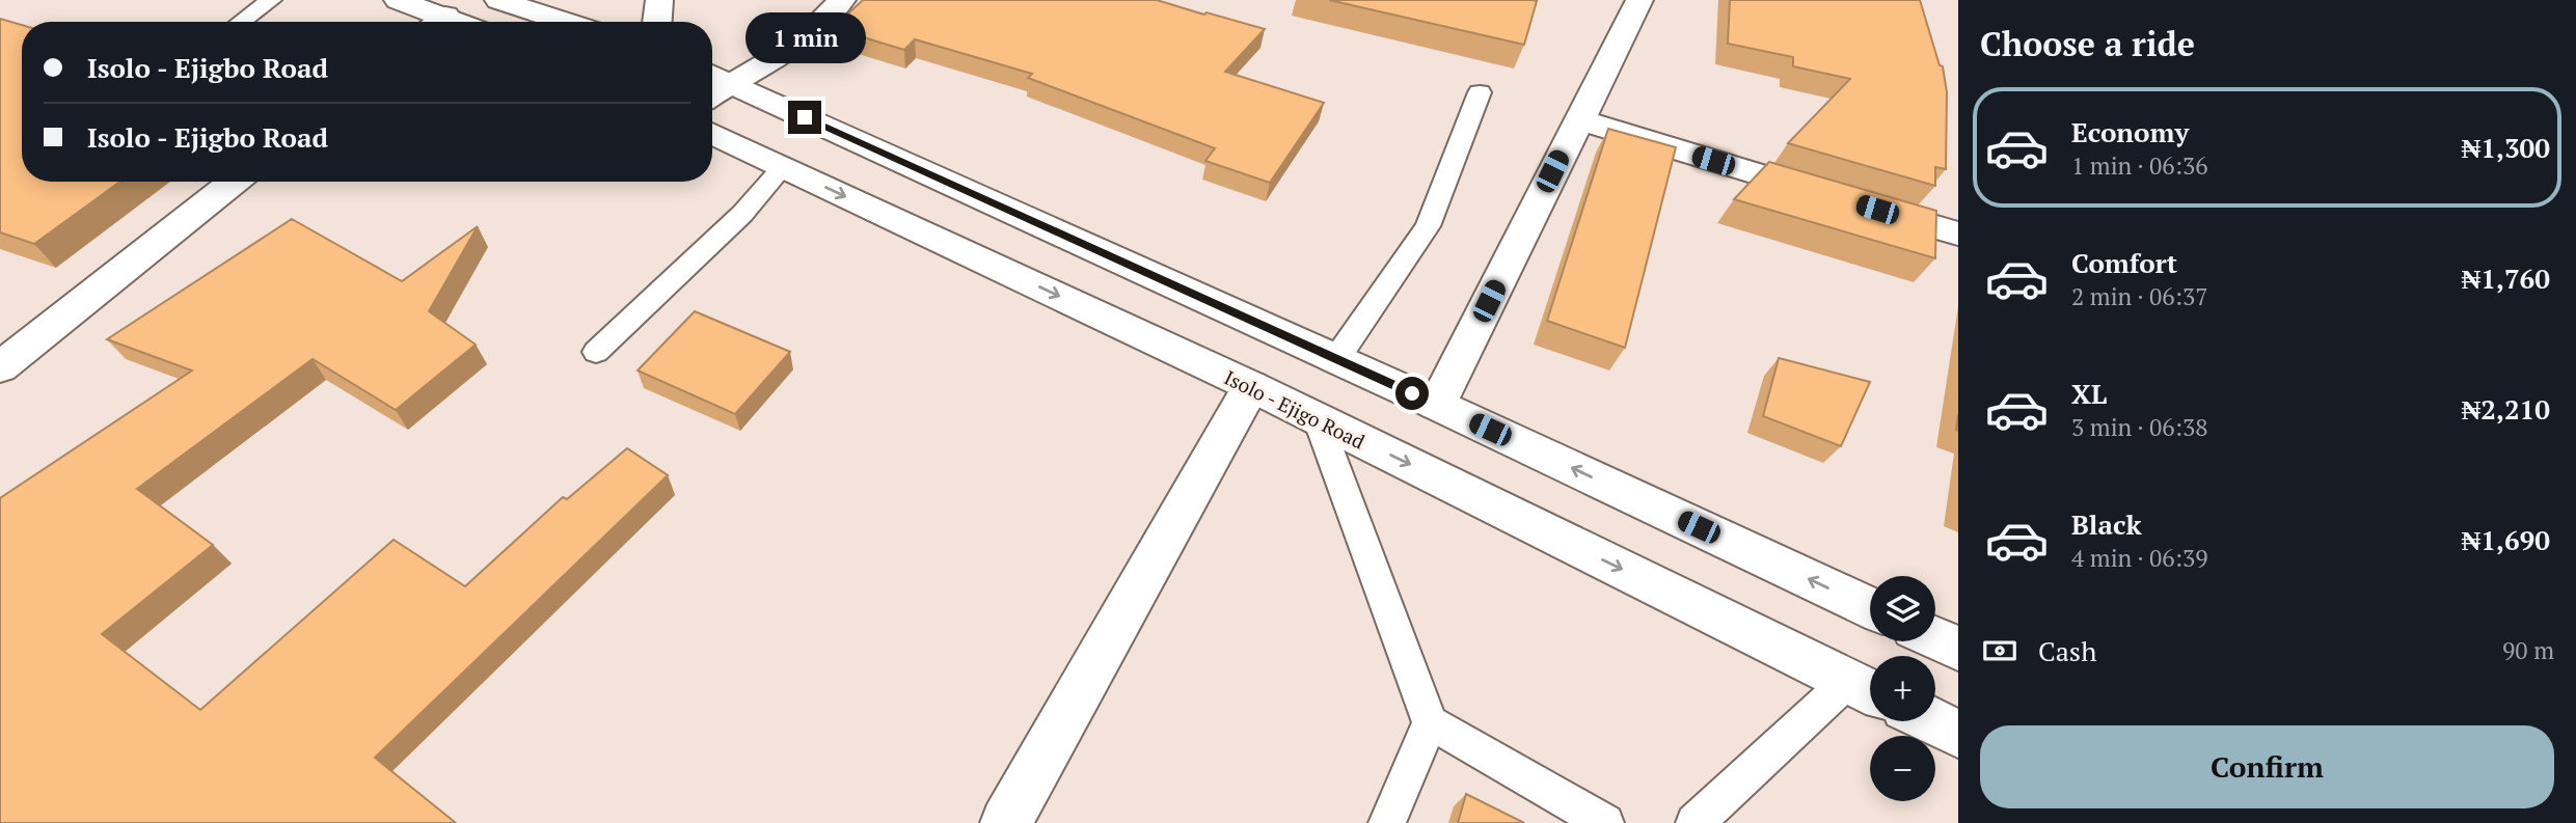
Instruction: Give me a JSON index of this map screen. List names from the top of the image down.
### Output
{
  "streets": {
    "main road": ["Isolo - Ejigo Road"]
  },
  "page": {
    "heading": "Choose a ride",
    "bubble": "1 min",
    "banner": ["Isolo - Ejigbo Road", "Isolo - Ejigbo Road"],
    "list": [
      {
        "name": "Economy",
        "note": "1 min · 06:36",
        "value": "₦1,300"
      },
      {
        "name": "Comfort",
        "note": "2 min · 06:37",
        "value": "₦1,760"
      },
      {
        "name": "XL",
        "note": "3 min · 06:38",
        "value": "₦2,210"
      },
      {
        "name": "Black",
        "note": "4 min · 06:39",
        "value": "₦1,690"
      }
    ],
    "map_buttons": ["+", "−"],
    "pay": ["Cash", "90 m"],
    "buttons": "Confirm"
  }
}
